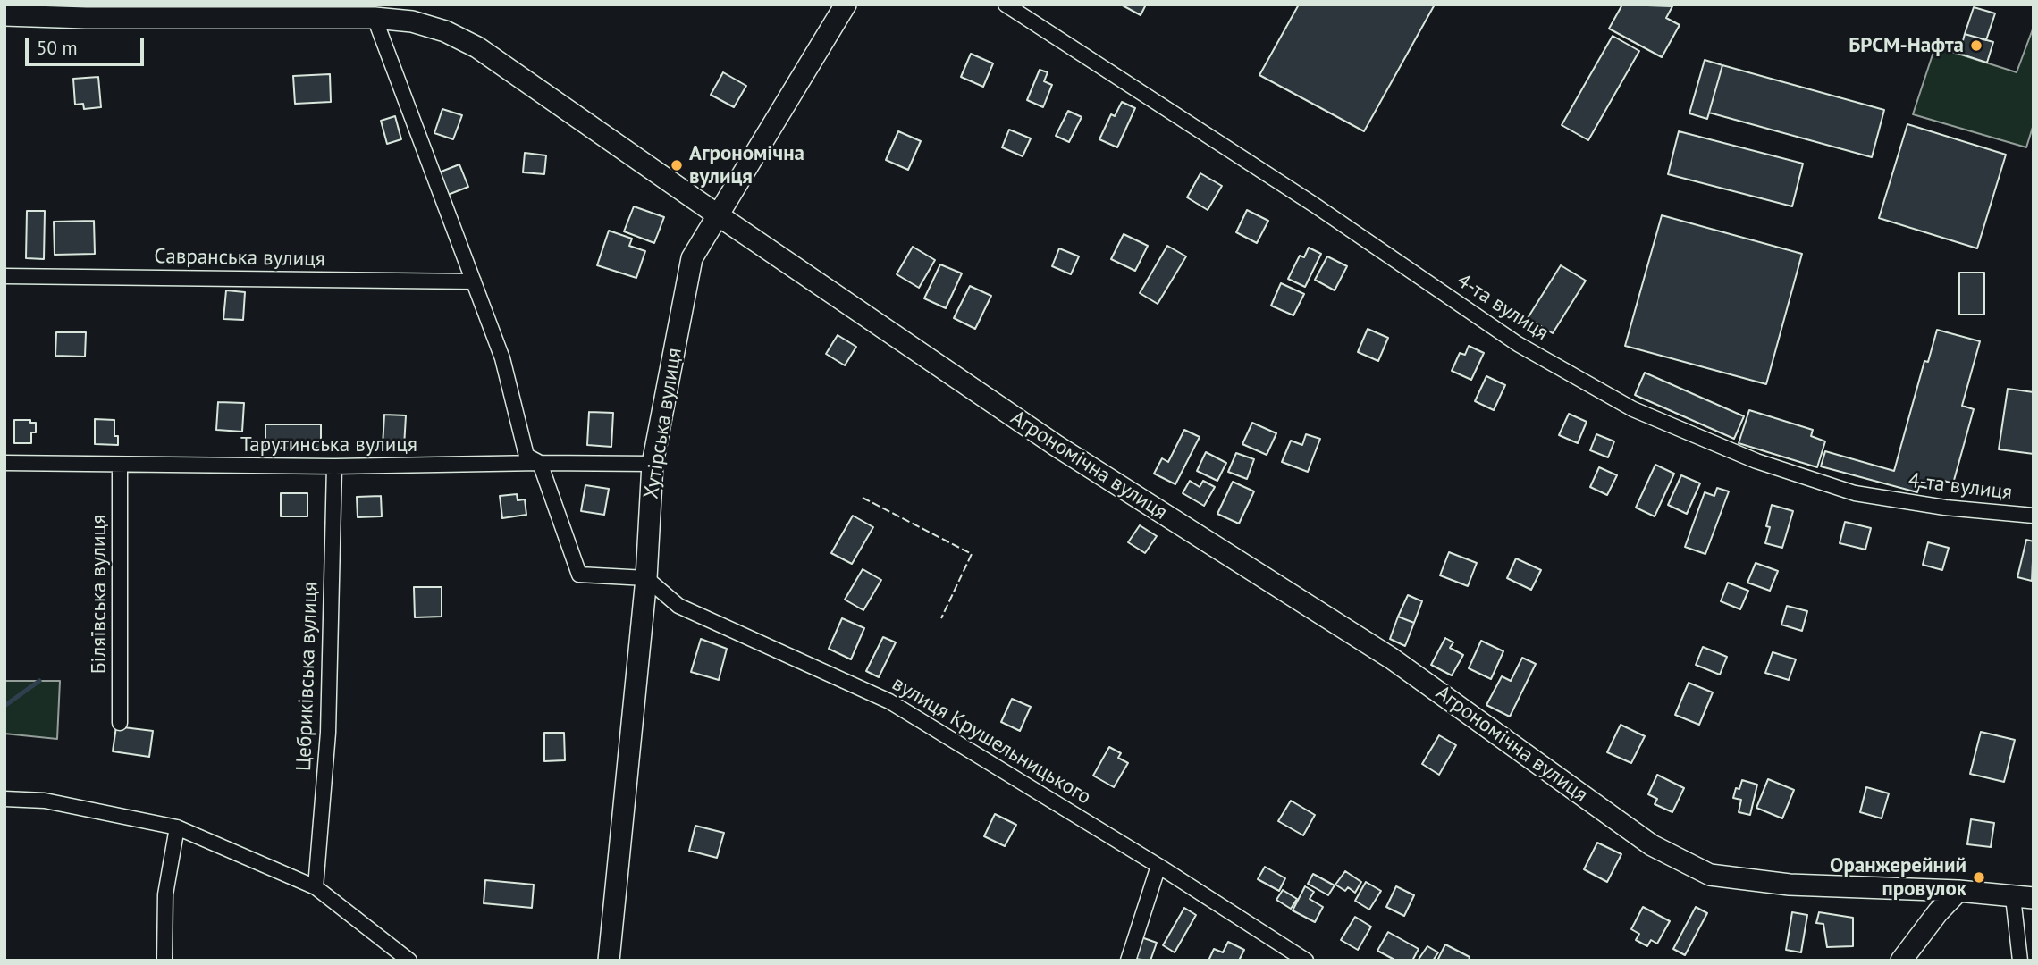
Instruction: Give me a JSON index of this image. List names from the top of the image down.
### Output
{
  "streets": {
    "street": [
      "Савранська вулиця",
      "4-та вулиця",
      "Хутірська вулиця",
      "Тарутинська вулиця",
      "Агрономічна вулиця",
      "Біляївська вулиця",
      "Цебриківська вулиця",
      "вулиця Крушельницького"
    ]
  },
  "crossings": [
    ["Хутірська вулиця", "Тарутинська вулиця"],
    ["Хутірська вулиця", "Агрономічна вулиця"],
    ["Хутірська вулиця", "вулиця Крушельницького"],
    ["Тарутинська вулиця", "Біляївська вулиця"],
    ["Тарутинська вулиця", "Цебриківська вулиця"]
  ],
  "places": ["БРСМ-Нафта", "Агрономічна вулиця", "Оранжерейний провулок"],
  "scale_bar": "50 m"
}
